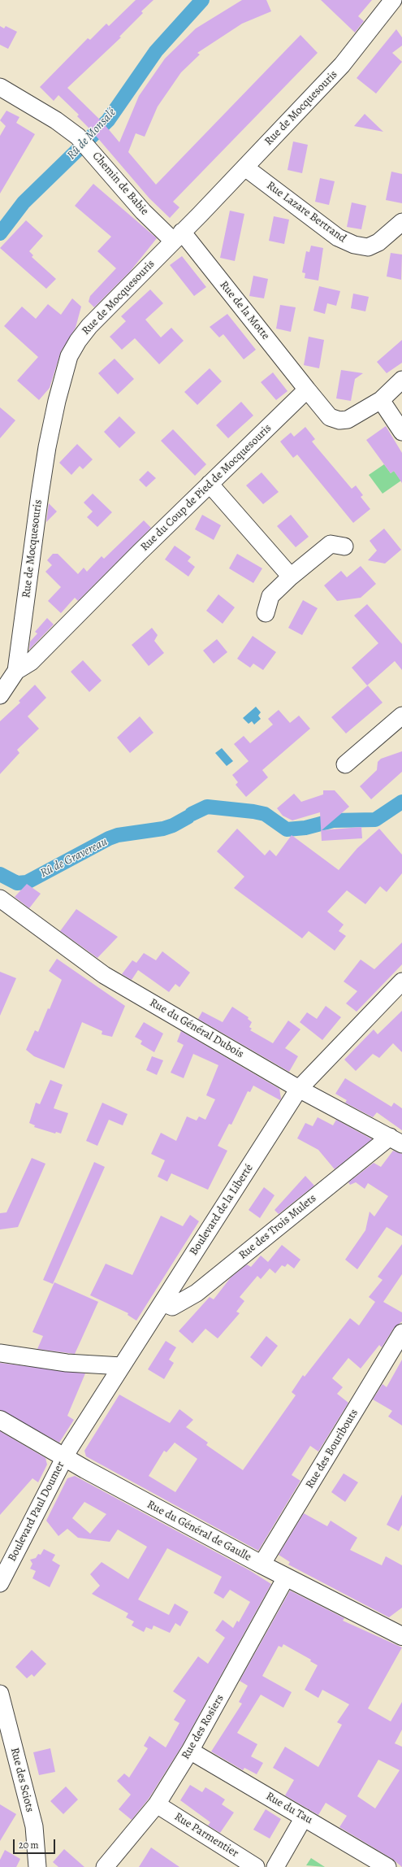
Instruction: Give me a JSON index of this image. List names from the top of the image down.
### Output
{
  "streets": {
    "main road": ["Rue du Général de Gaulle"],
    "street": [
      "Rue de Mocquesouris",
      "Chemin de Babie",
      "Rue Lazare Bertrand",
      "Rue de la Motte",
      "Rue du Coup de Pied de Mocquesouris",
      "Rue du Général Dubois",
      "Boulevard de la Liberté",
      "Rue des Trois Mulets",
      "Rue des Bouribouts",
      "Boulevard Paul Doumer",
      "Rue des Rosiers",
      "Rue des Sciots",
      "Rue du Tau",
      "Rue Parmentier"
    ]
  },
  "crossings": [
    ["Rue de Mocquesouris", "Chemin de Babie"],
    ["Rue de Mocquesouris", "Rue Lazare Bertrand"],
    ["Rue de Mocquesouris", "Rue de la Motte"],
    ["Rue de Mocquesouris", "Rue du Coup de Pied de Mocquesouris"],
    ["Chemin de Babie", "Rue de la Motte"],
    ["Rue de la Motte", "Rue du Coup de Pied de Mocquesouris"],
    ["Rue du Général Dubois", "Boulevard de la Liberté"],
    ["Rue du Général Dubois", "Rue des Trois Mulets"],
    ["Boulevard de la Liberté", "Rue des Trois Mulets"],
    ["Boulevard de la Liberté", "Boulevard Paul Doumer"],
    ["Boulevard de la Liberté", "Rue du Général de Gaulle"],
    ["Rue des Bouribouts", "Rue du Général de Gaulle"],
    ["Boulevard Paul Doumer", "Rue du Général de Gaulle"],
    ["Rue du Général de Gaulle", "Rue des Rosiers"],
    ["Rue des Rosiers", "Rue du Tau"],
    ["Rue des Rosiers", "Rue Parmentier"]
  ],
  "water": ["Rû de Monsalé", "Rû de Gravereau"],
  "scale_bar": "20 m"
}
